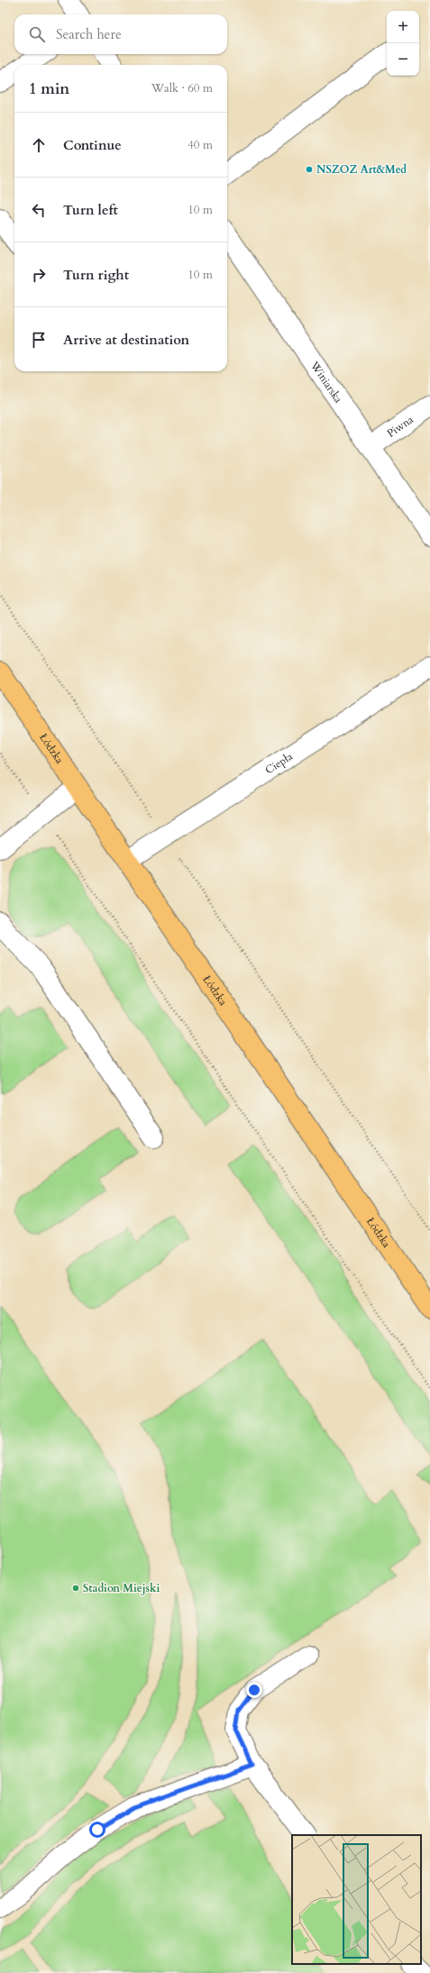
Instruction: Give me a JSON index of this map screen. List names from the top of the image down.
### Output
{
  "streets": {
    "main road": ["Łódzka"],
    "street": ["Winiarska", "Piwna", "Ciepła"]
  },
  "crossings": [
    ["Winiarska", "Piwna"],
    ["Łódzka", "Ciepła"]
  ],
  "places": ["NSZOZ Art&Med", "Stadion Miejski"],
  "page": {
    "map_buttons": ["+", "−"],
    "search": "Search here",
    "heading": ["1 min", "Walk · 60 m"],
    "list": [
      ["Continue", "40 m"],
      ["Turn left", "10 m"],
      ["Turn right", "10 m"],
      "Arrive at destination"
    ]
  }
}
